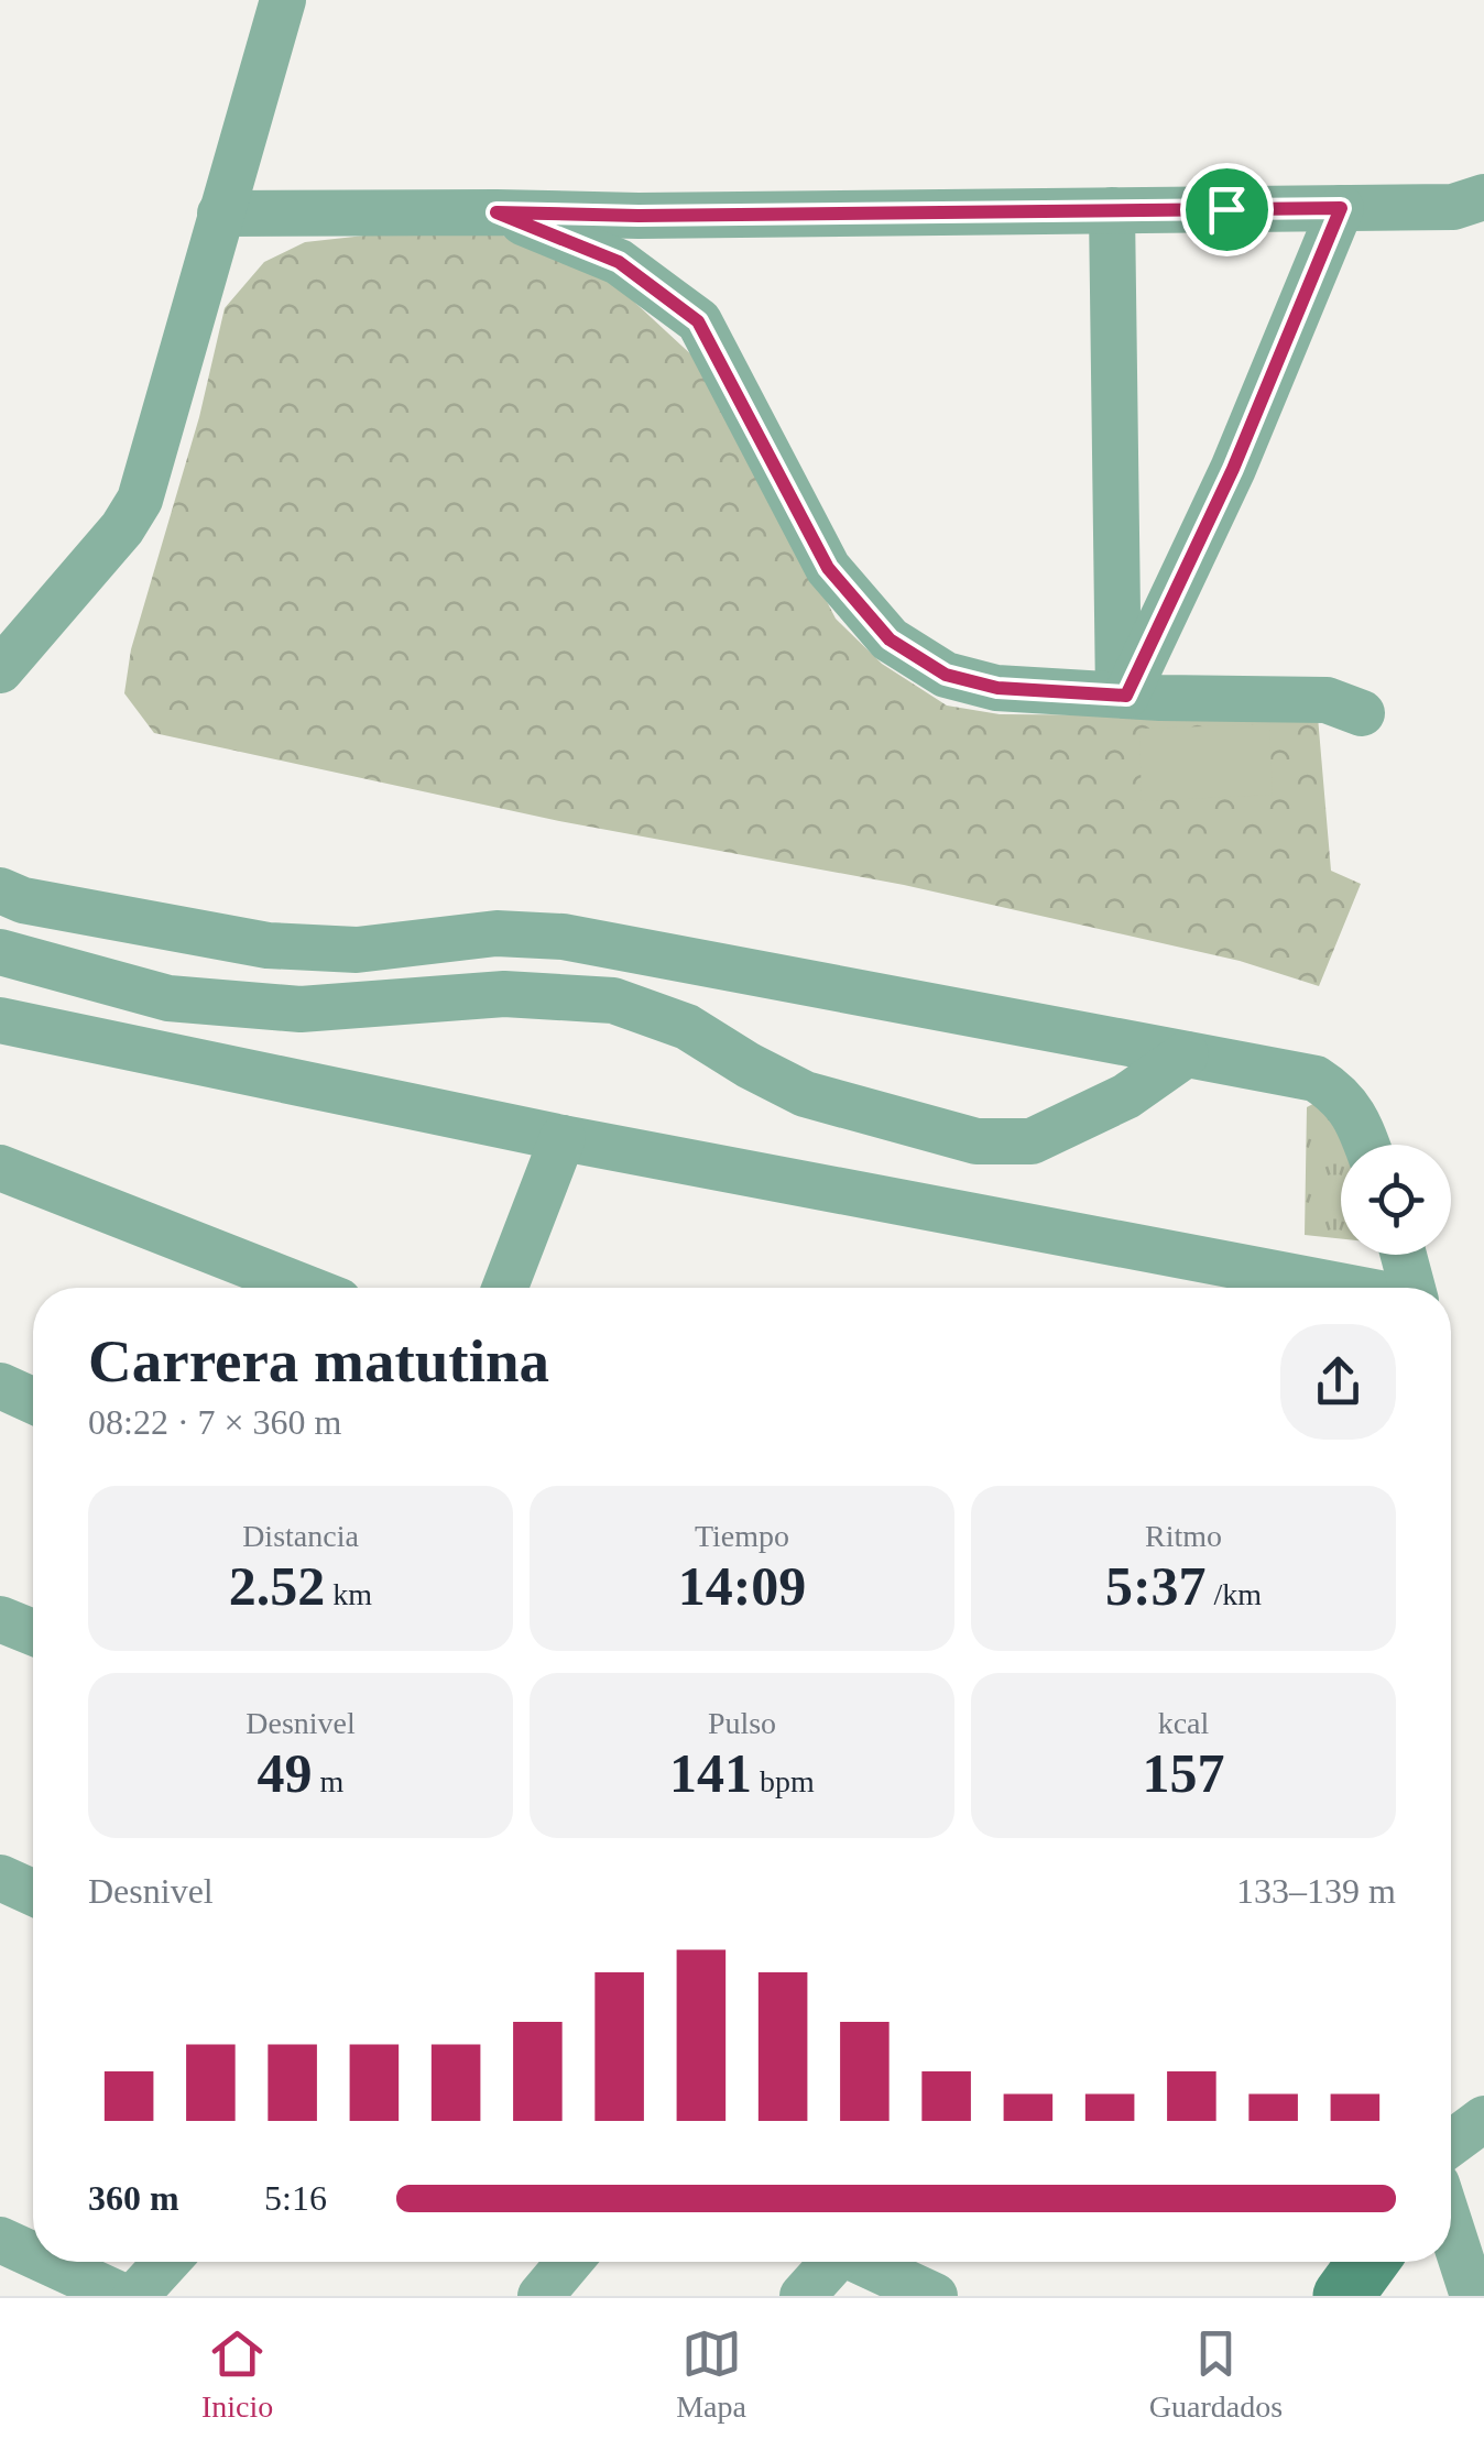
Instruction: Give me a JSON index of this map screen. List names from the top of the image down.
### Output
{
  "page": {
    "heading": ["Carrera matutina", "08:22 · 7 × 360 m"],
    "stats": [
      ["Distancia", "2.52 km"],
      ["Tiempo", "14:09"],
      ["Ritmo", "5:37 /km"],
      ["Desnivel", "49 m"],
      ["Pulso", "141 bpm"],
      ["kcal", "157"]
    ],
    "chart": ["Desnivel", "133–139 m"],
    "list": [
      {
        "name": "360 m",
        "note": "5:16"
      }
    ],
    "tabs": ["Inicio", "Mapa", "Guardados"]
  }
}
